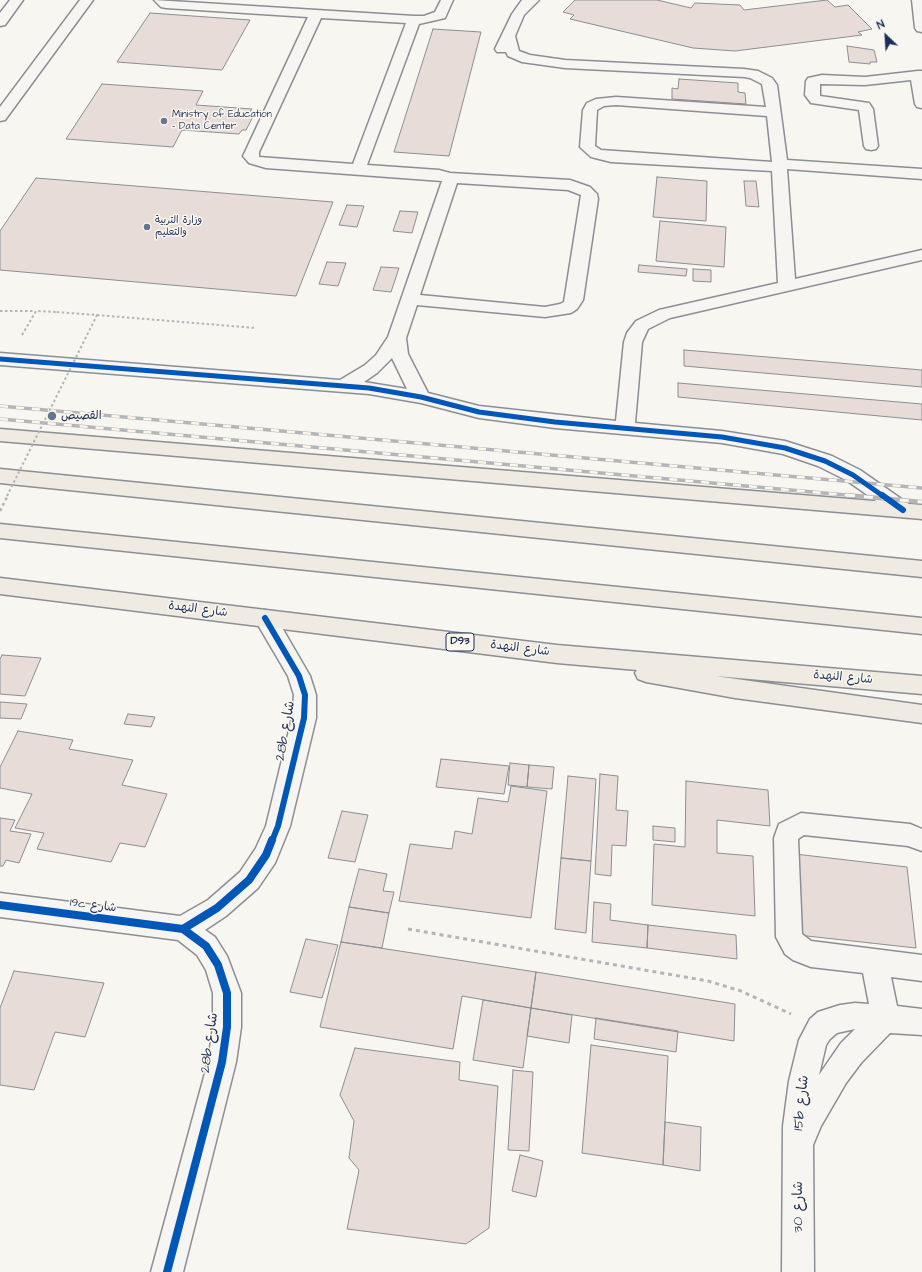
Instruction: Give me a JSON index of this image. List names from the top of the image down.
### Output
{
  "streets": {
    "main road": ["شارع النهدة", "D93"],
    "street": [
      "28b شارع",
      "19c شارع",
      "15b شارع",
      "شارع 30"
    ]
  },
  "crossings": [
    ["شارع النهدة", "28b شارع"],
    ["28b شارع", "19c شارع"],
    ["15b شارع", "شارع 30"]
  ],
  "places": ["Ministry of Education - Data Center", "وزارة التربية والتعليم", "القصيص"],
  "north": "top left"
}
